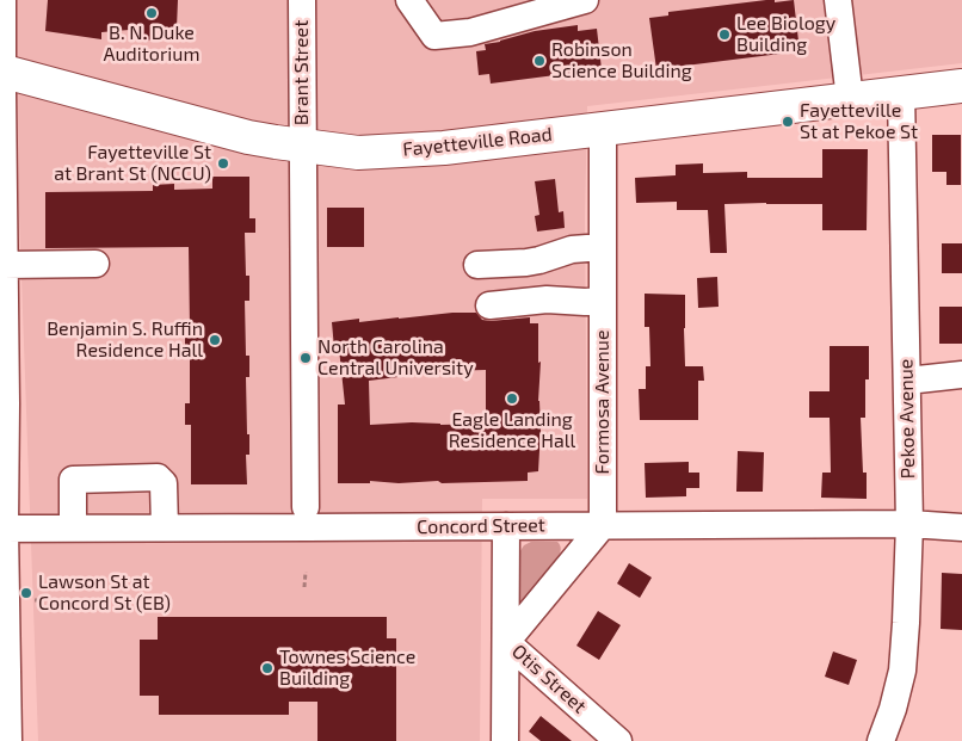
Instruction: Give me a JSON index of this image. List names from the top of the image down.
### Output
{
  "streets": {
    "main road": ["Fayetteville Road"],
    "street": [
      "Brant Street",
      "Formosa Avenue",
      "Pekoe Avenue",
      "Concord Street",
      "Otis Street"
    ]
  },
  "crossings": [
    ["Brant Street", "Fayetteville Road"],
    ["Fayetteville Road", "Formosa Avenue"],
    ["Fayetteville Road", "Pekoe Avenue"],
    ["Formosa Avenue", "Concord Street"],
    ["Pekoe Avenue", "Concord Street"]
  ],
  "places": [
    "B. N. Duke Auditorium",
    "Lee Biology Building",
    "Robinson Science Building",
    "Fayetteville St at Pekoe St",
    "Fayetteville St at Brant St (NCCU)",
    "Benjamin S. Ruffin Residence Hall",
    "North Carolina Central University",
    "Eagle Landing Residence Hall",
    "Lawson St at Concord St (EB)",
    "Townes Science Building"
  ]
}
